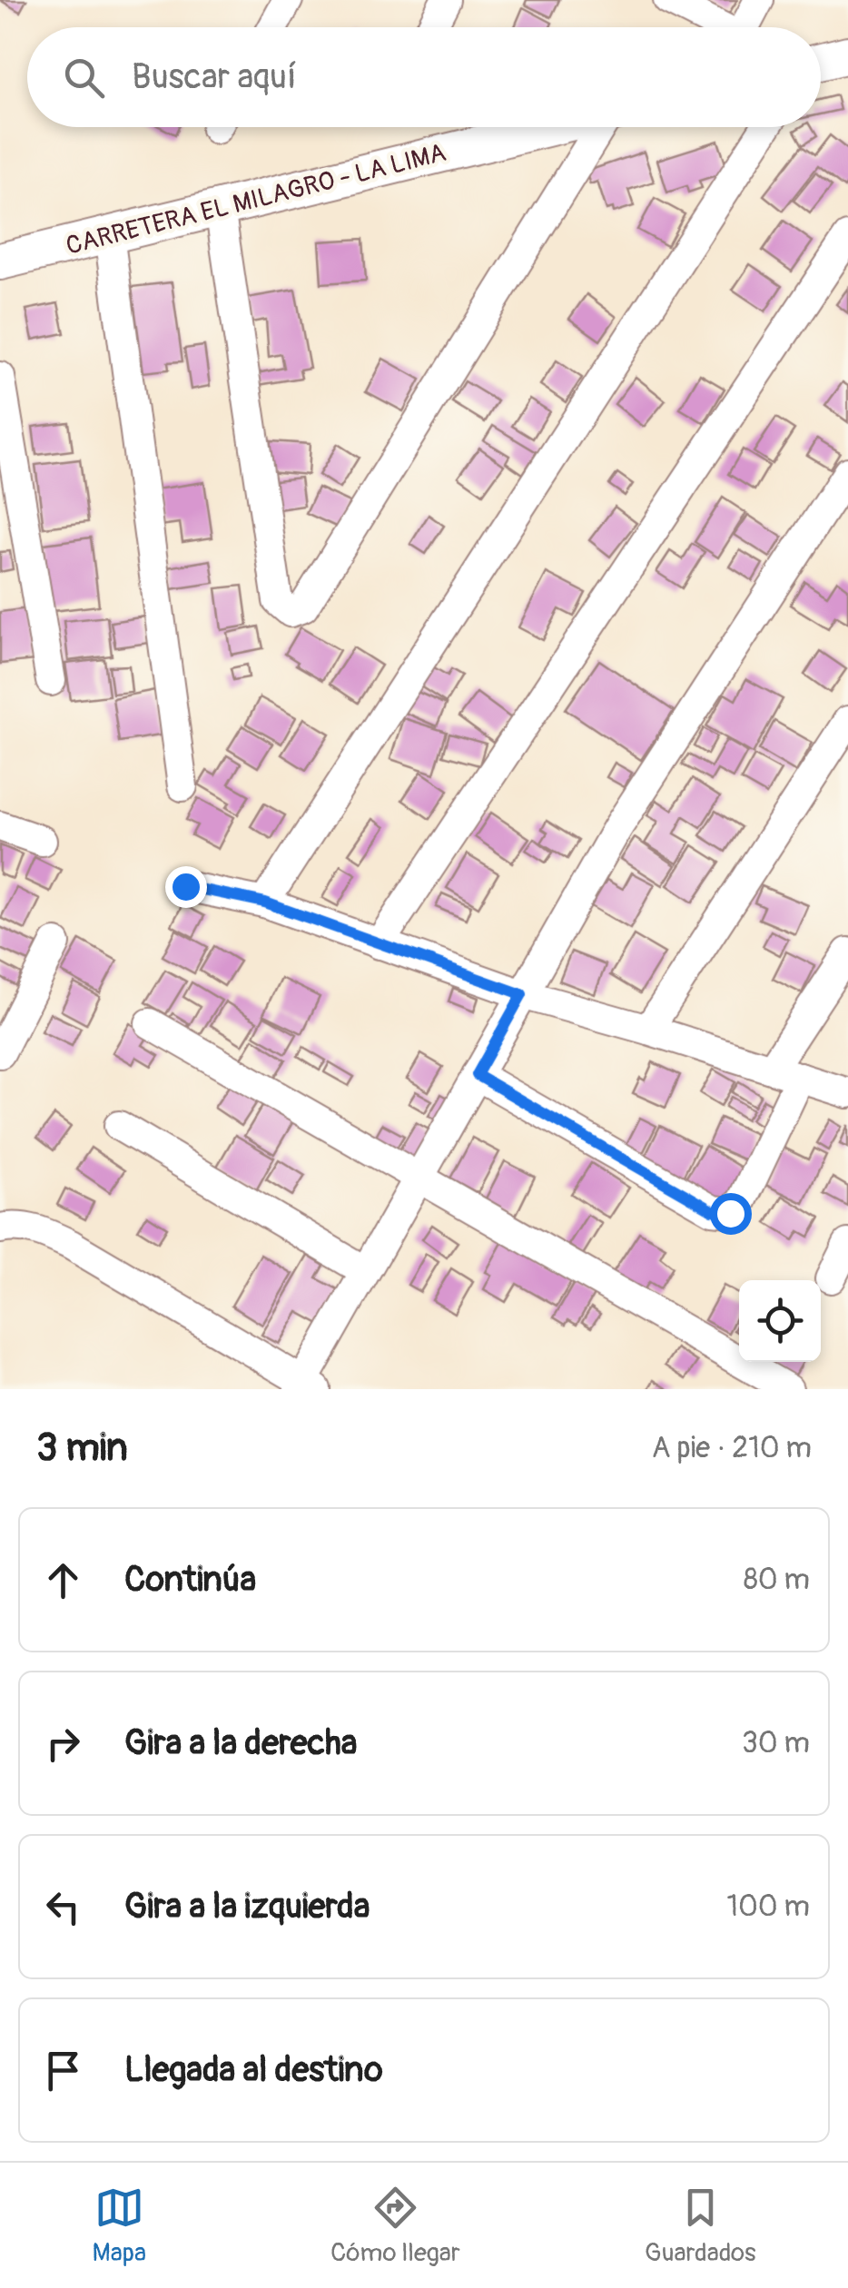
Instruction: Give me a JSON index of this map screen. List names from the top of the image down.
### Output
{
  "streets": {
    "main road": ["CARRETERA EL MILAGRO - LA LIMA"]
  },
  "page": {
    "search": "Buscar aquí",
    "heading": ["3 min", "A pie · 210 m"],
    "list": [
      ["Continúa", "80 m"],
      ["Gira a la derecha", "30 m"],
      ["Gira a la izquierda", "100 m"],
      "Llegada al destino"
    ],
    "nav": ["Mapa", "Cómo llegar", "Guardados"]
  }
}
